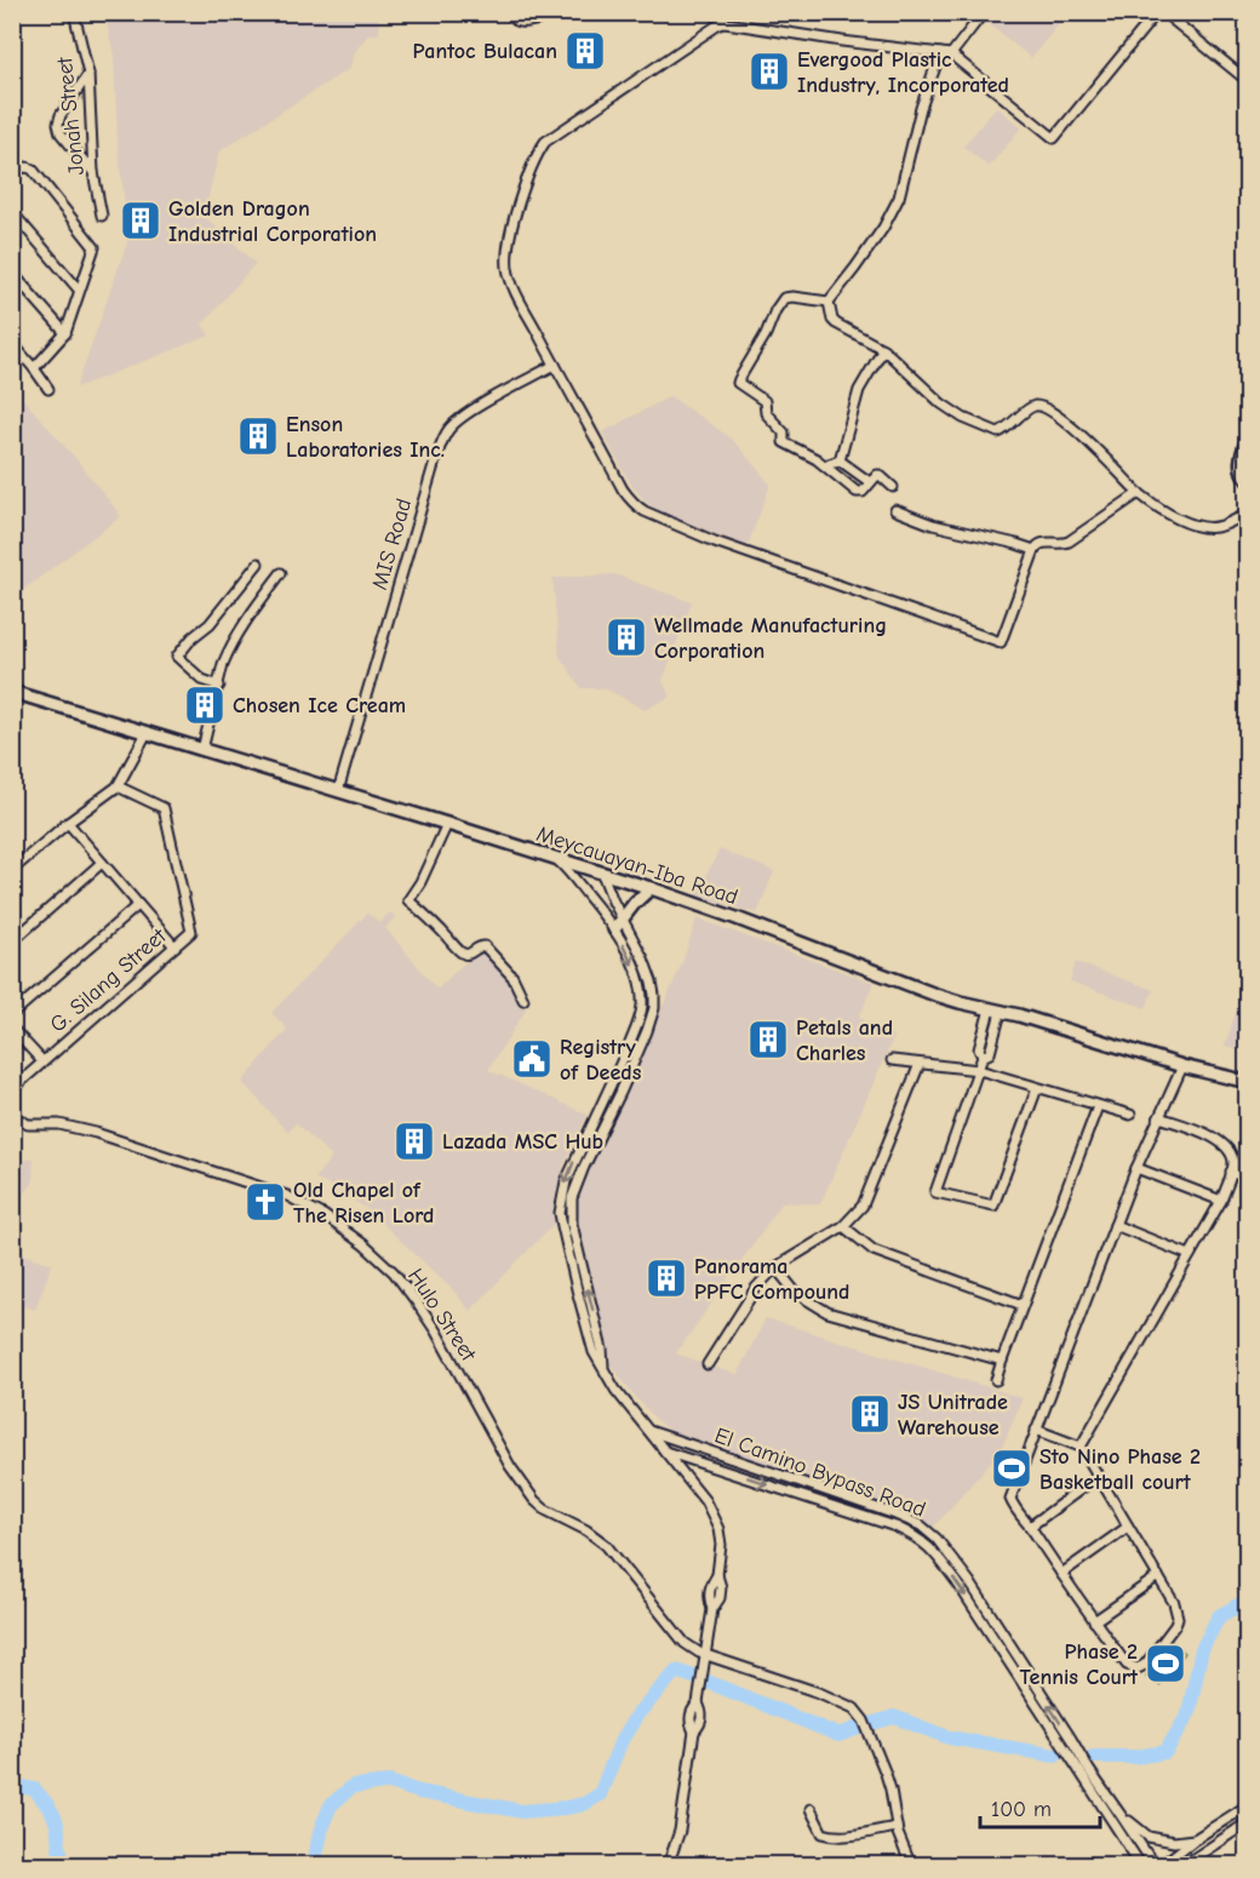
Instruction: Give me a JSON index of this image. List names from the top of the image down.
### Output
{
  "streets": {
    "main road": ["Meycauayan-Iba Road"],
    "street": [
      "Jonah Street",
      "MIS Road",
      "G. Silang Street",
      "Hulo Street",
      "El Camino Bypass Road"
    ]
  },
  "crossings": [
    ["MIS Road", "Meycauayan-Iba Road"]
  ],
  "places": {
    "building": [
      "Pantoc Bulacan",
      "Evergood Plastic Industry, Incorporated",
      "Golden Dragon Industrial Corporation",
      "Enson Laboratories Inc.",
      "Wellmade Manufacturing Corporation",
      "Chosen Ice Cream",
      "Petals and Charles",
      "Lazada MSC Hub",
      "Panorama PPFC Compound",
      "JS Unitrade Warehouse"
    ],
    "public building": ["Registry of Deeds"],
    "church": ["Old Chapel of The Risen Lord"],
    "sports": ["Sto Nino Phase 2 Basketball court", "Phase 2 Tennis Court"]
  },
  "scale_bar": "100 m"
}
